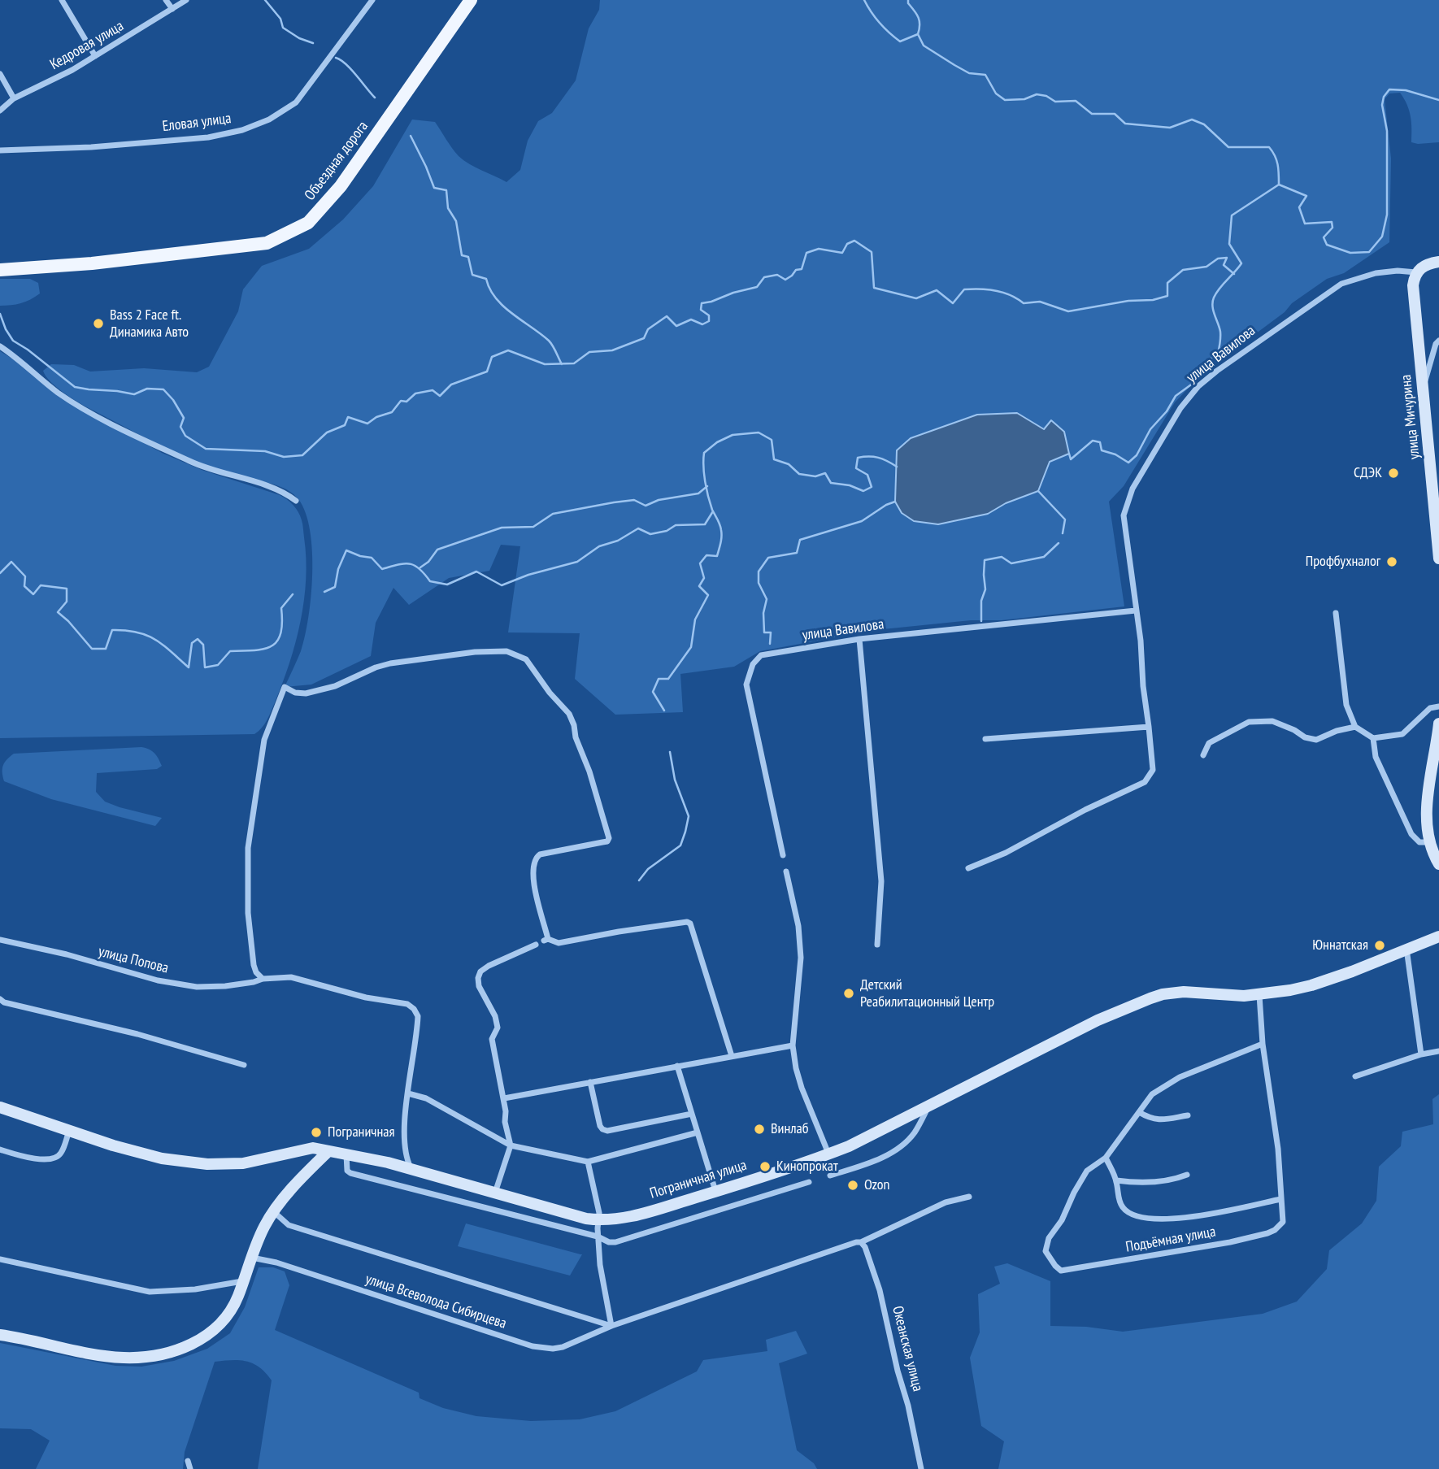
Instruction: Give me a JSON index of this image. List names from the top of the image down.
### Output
{
  "streets": {
    "main road": ["Объездная дорога", "улица Мичурина", "Пограничная улица"],
    "street": [
      "Кедровая улица",
      "Еловая улица",
      "улица Вавилова",
      "улица Попова",
      "Подъёмная улица",
      "улица Всеволода Сибирцева",
      "Океанская улица"
    ]
  },
  "crossings": [
    ["улица Вавилова", "улица Мичурина"],
    ["улица Попова", "Пограничная улица"],
    ["Пограничная улица", "Подъёмная улица"],
    ["улица Всеволода Сибирцева", "Океанская улица"]
  ],
  "places": [
    "Bass 2 Face ft. Динамика Авто",
    "СДЭК",
    "Профбухналог",
    "Юннатская",
    "Детский Реабилитационный Центр",
    "Винлаб",
    "Пограничная",
    "Кинопрокат",
    "Ozon"
  ]
}
